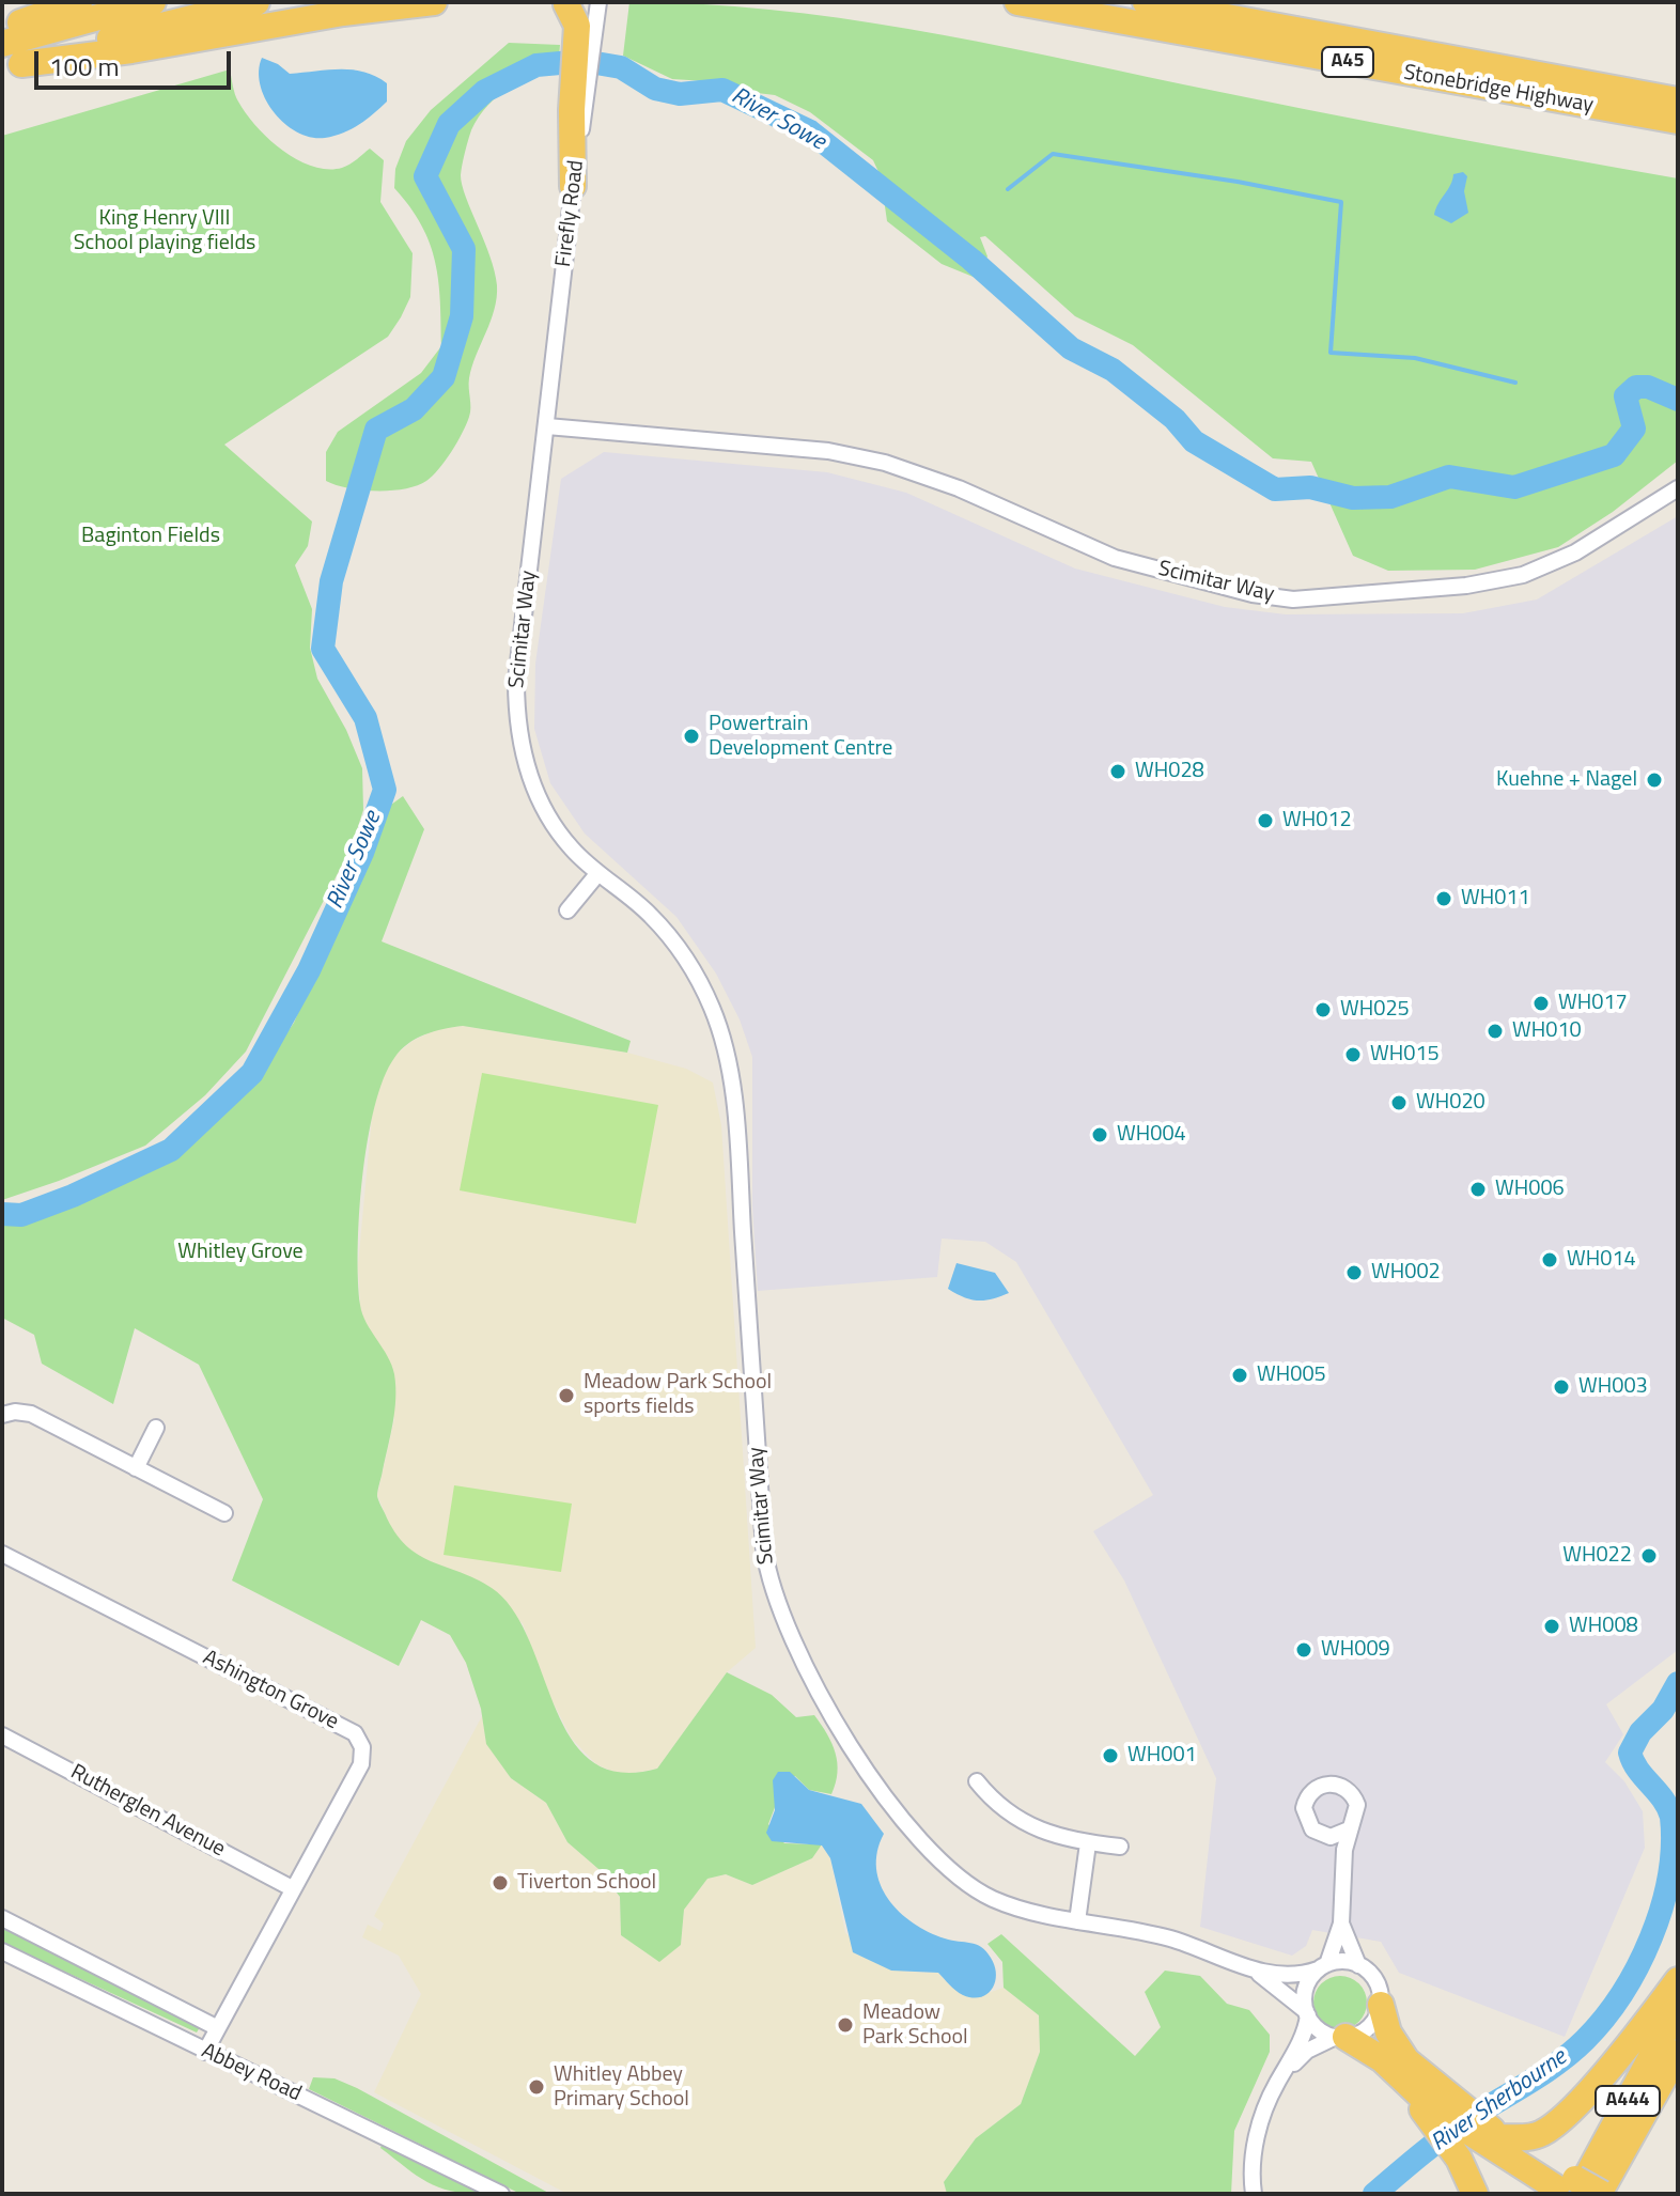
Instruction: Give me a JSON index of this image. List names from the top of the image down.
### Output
{
  "streets": {
    "highway": ["A45", "Stonebridge Highway", "A444"],
    "street": [
      "Firefly Road",
      "Scimitar Way",
      "Ashington Grove",
      "Rutherglen Avenue",
      "Abbey Road"
    ]
  },
  "crossings": [
    ["Firefly Road", "Scimitar Way"],
    ["Ashington Grove", "Rutherglen Avenue"],
    ["Ashington Grove", "Abbey Road"]
  ],
  "water": ["River Sowe", "River Sherbourne"],
  "parks": ["King Henry VIII School playing fields", "Baginton Fields", "Whitley Grove"],
  "places": [
    "Powertrain Development Centre",
    "WH028",
    "Kuehne + Nagel",
    "WH012",
    "WH011",
    "WH017",
    "WH025",
    "WH010",
    "WH015",
    "WH020",
    "WH004",
    "WH006",
    "WH014",
    "WH002",
    "WH005",
    "WH003",
    "Meadow Park School sports fields",
    "WH022",
    "WH008",
    "WH009",
    "WH001",
    "Tiverton School",
    "Meadow Park School",
    "Whitley Abbey Primary School"
  ],
  "scale_bar": "100 m"
}
